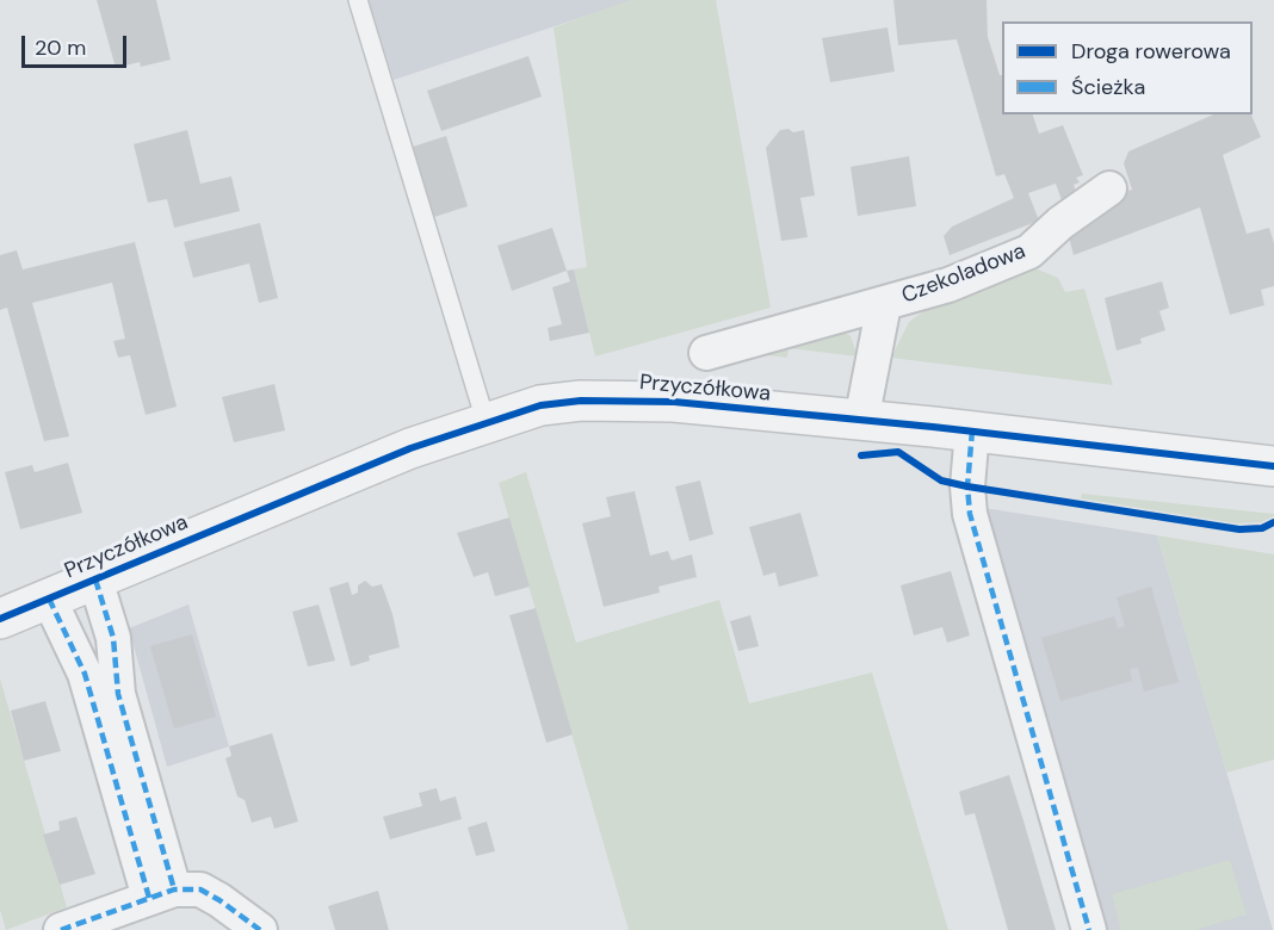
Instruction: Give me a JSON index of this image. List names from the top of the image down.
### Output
{
  "streets": {
    "street": ["Czekoladowa", "Przyczółkowa"]
  },
  "crossings": [
    ["Czekoladowa", "Przyczółkowa"]
  ],
  "legend": ["Droga rowerowa", "Ścieżka"],
  "scale_bar": "20 m"
}
